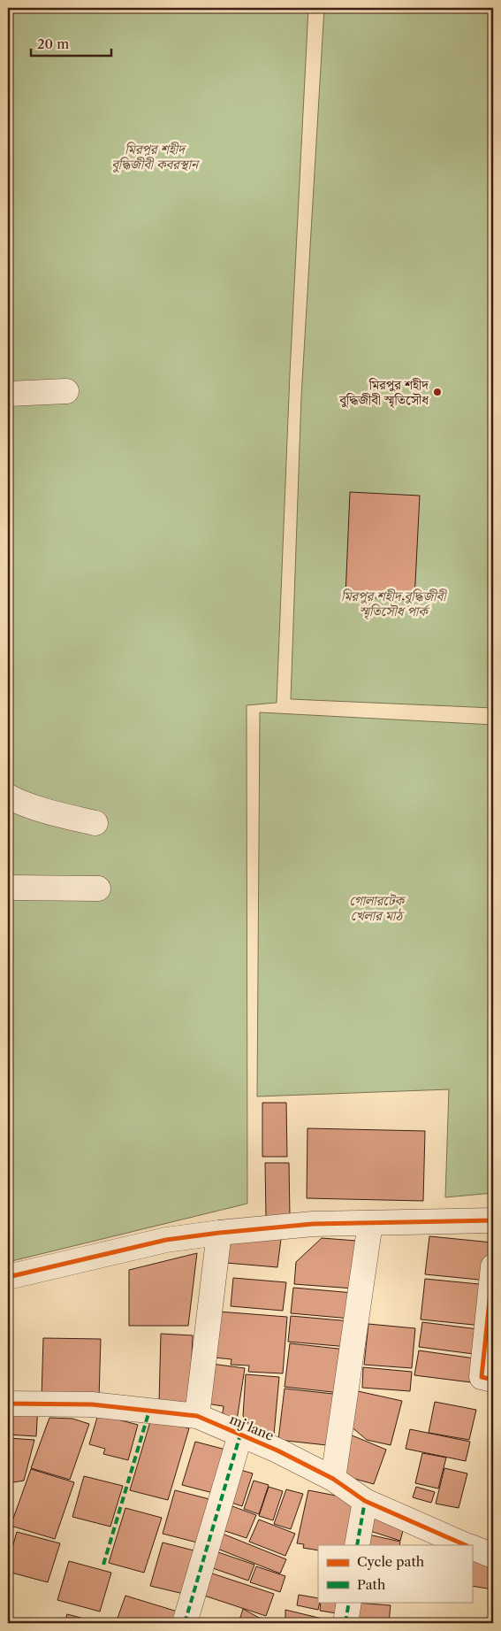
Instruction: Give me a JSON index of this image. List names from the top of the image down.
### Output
{
  "streets": {
    "street": ["mj lane"]
  },
  "parks": ["মিরপুর শহীদ বুদ্ধিজীবী কবরস্থান", "মিরপুর শহীদ বুদ্ধিজীবী স্মৃতিসৌধ পার্ক", "গোলারটেক খেলার মাঠ"],
  "places": ["মিরপুর শহীদ বুদ্ধিজীবী স্মৃতিসৌধ"],
  "legend": ["Cycle path", "Path"],
  "scale_bar": "20 m"
}
